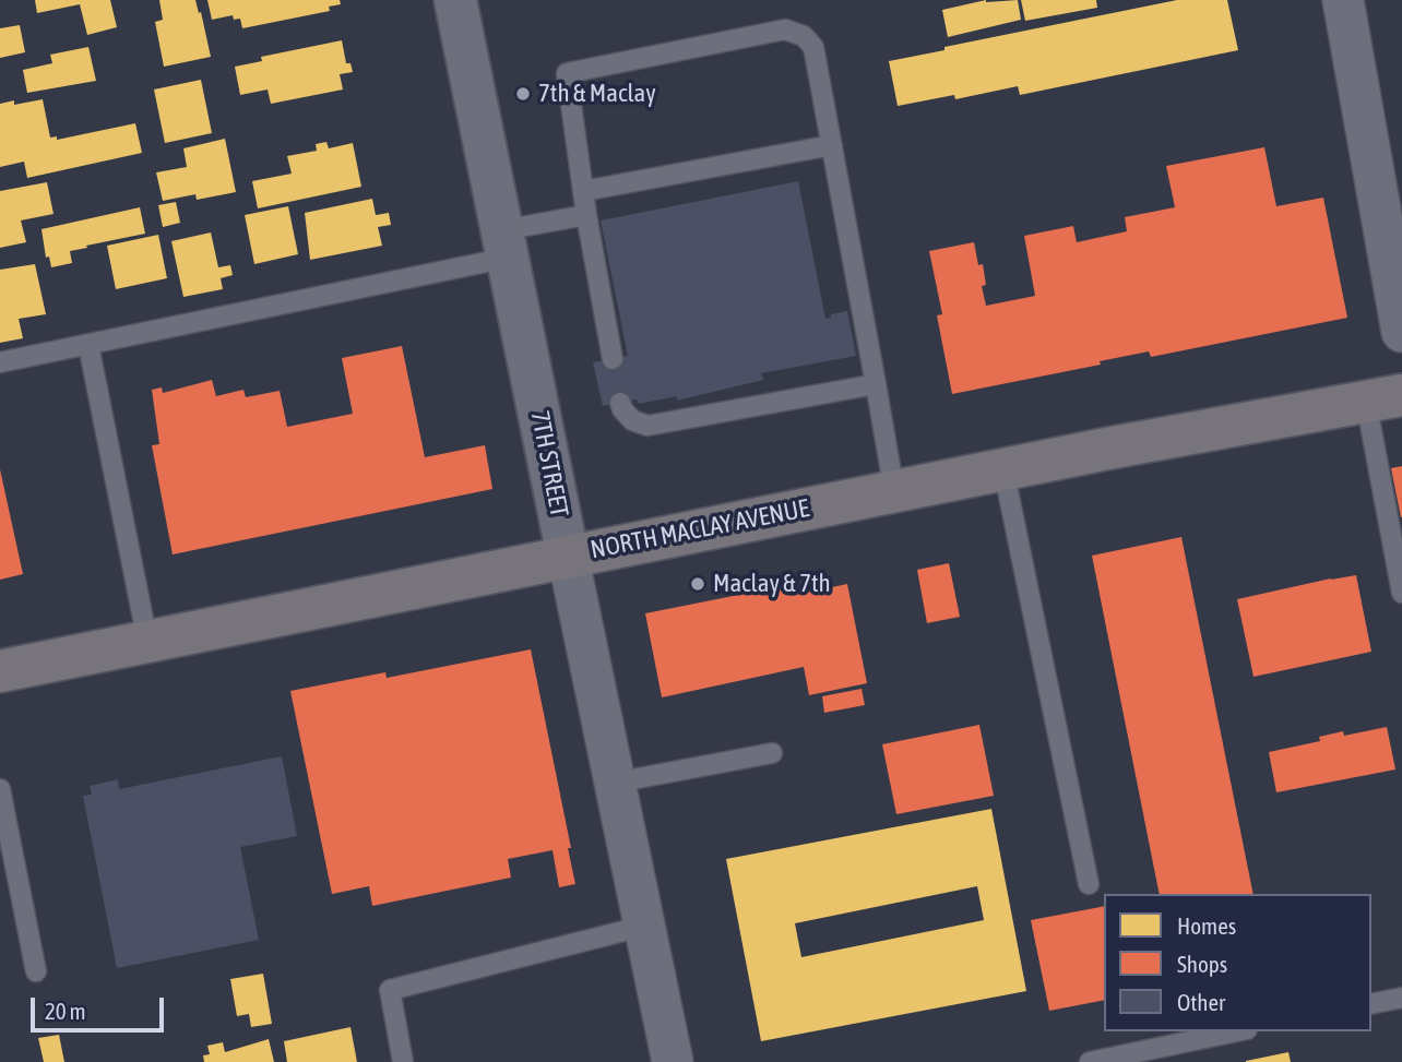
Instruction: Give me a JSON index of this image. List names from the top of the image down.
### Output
{
  "streets": {
    "main road": ["NORTH MACLAY AVENUE"],
    "street": ["7TH STREET"]
  },
  "crossings": [
    ["7TH STREET", "NORTH MACLAY AVENUE"]
  ],
  "places": ["7th & Maclay", "Maclay & 7th"],
  "legend": ["Homes", "Shops", "Other"],
  "scale_bar": "20 m"
}
